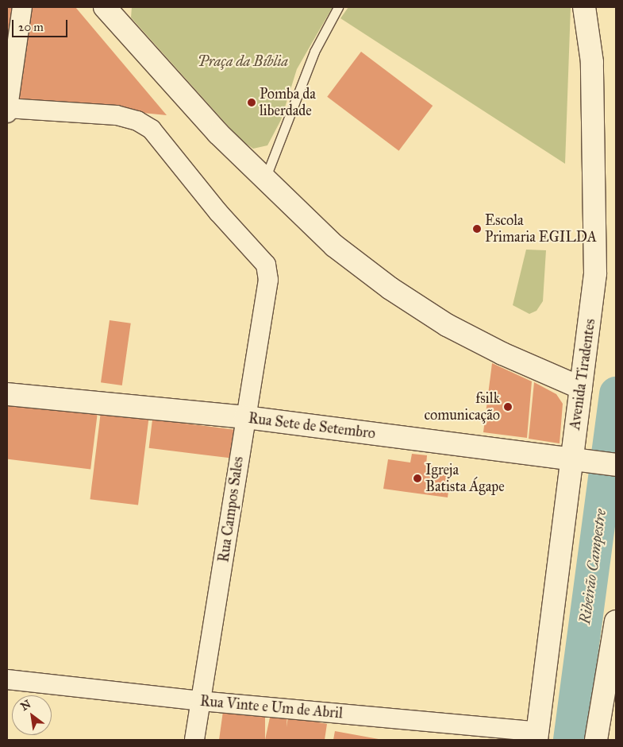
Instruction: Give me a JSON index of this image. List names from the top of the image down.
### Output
{
  "streets": {
    "street": [
      "Avenida Tiradentes",
      "Rua Sete de Setembro",
      "Rua Campos Sales",
      "Rua Vinte e Um de Abril"
    ]
  },
  "crossings": [
    ["Avenida Tiradentes", "Rua Sete de Setembro"],
    ["Avenida Tiradentes", "Rua Vinte e Um de Abril"],
    ["Rua Sete de Setembro", "Rua Campos Sales"],
    ["Rua Campos Sales", "Rua Vinte e Um de Abril"]
  ],
  "water": ["Ribeirão Campestre"],
  "parks": ["Praça da Bíblia"],
  "places": [
    "Pomba da liberdade",
    "Escola Primaria EGILDA",
    "fsilk comunicação",
    "Igreja Batista Ágape"
  ],
  "scale_bar": "20 m",
  "north": "top left"
}
